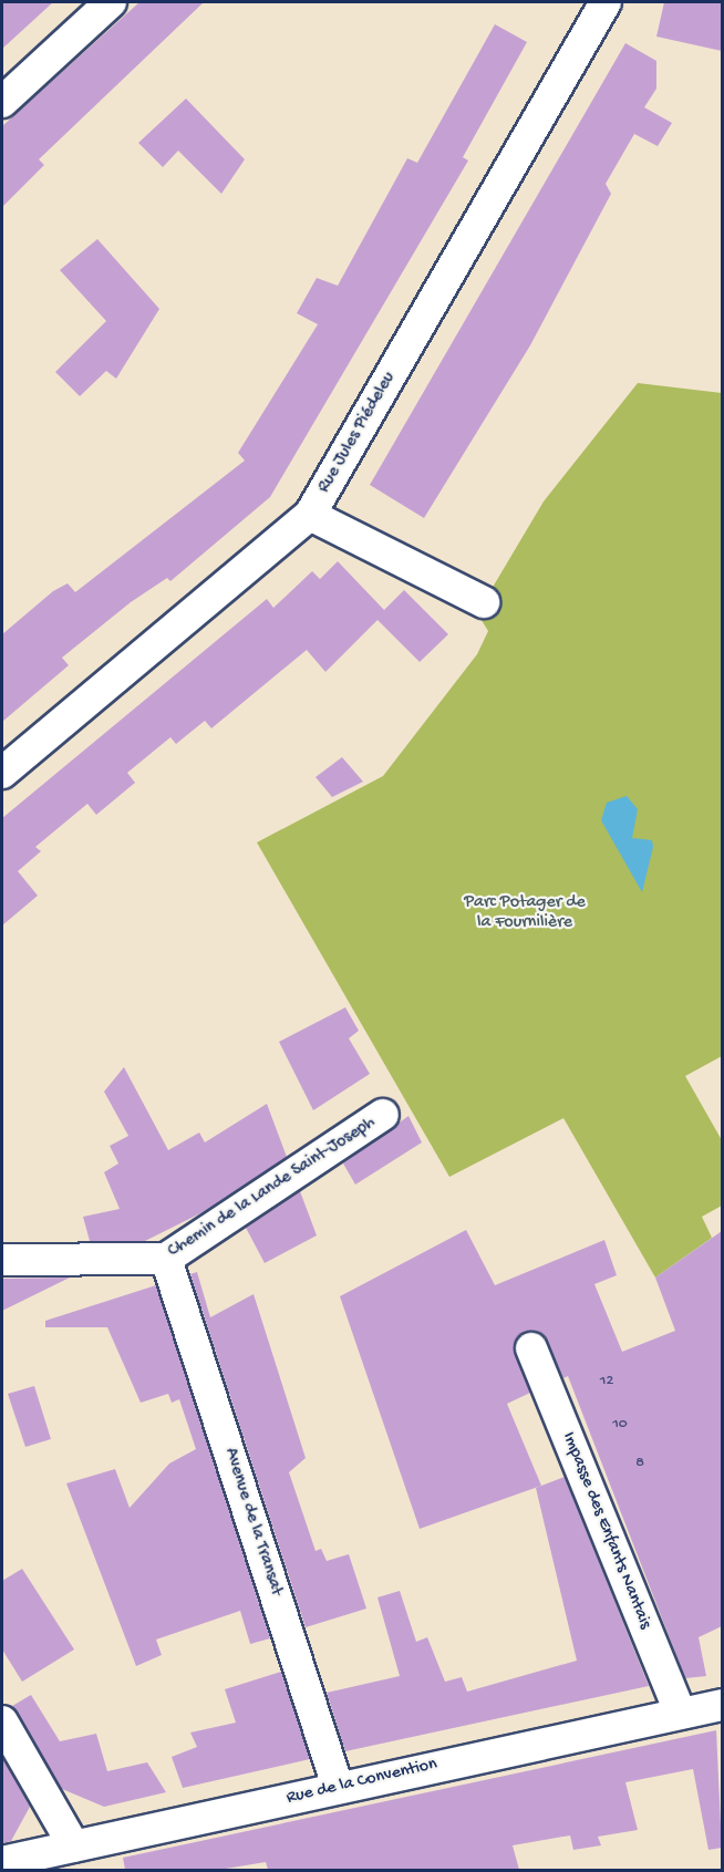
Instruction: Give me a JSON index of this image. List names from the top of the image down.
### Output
{
  "streets": {
    "street": [
      "Rue Jules Piédeleu",
      "Chemin de la Lande Saint-Joseph",
      "Avenue de la Transat",
      "Impasse des Enfants Nantais",
      "Rue de la Convention"
    ]
  },
  "crossings": [
    ["Chemin de la Lande Saint-Joseph", "Avenue de la Transat"],
    ["Avenue de la Transat", "Rue de la Convention"],
    ["Impasse des Enfants Nantais", "Rue de la Convention"]
  ],
  "parks": ["Parc Potager de la Fournilière"],
  "house_numbers": ["12", "10", "8"]
}
